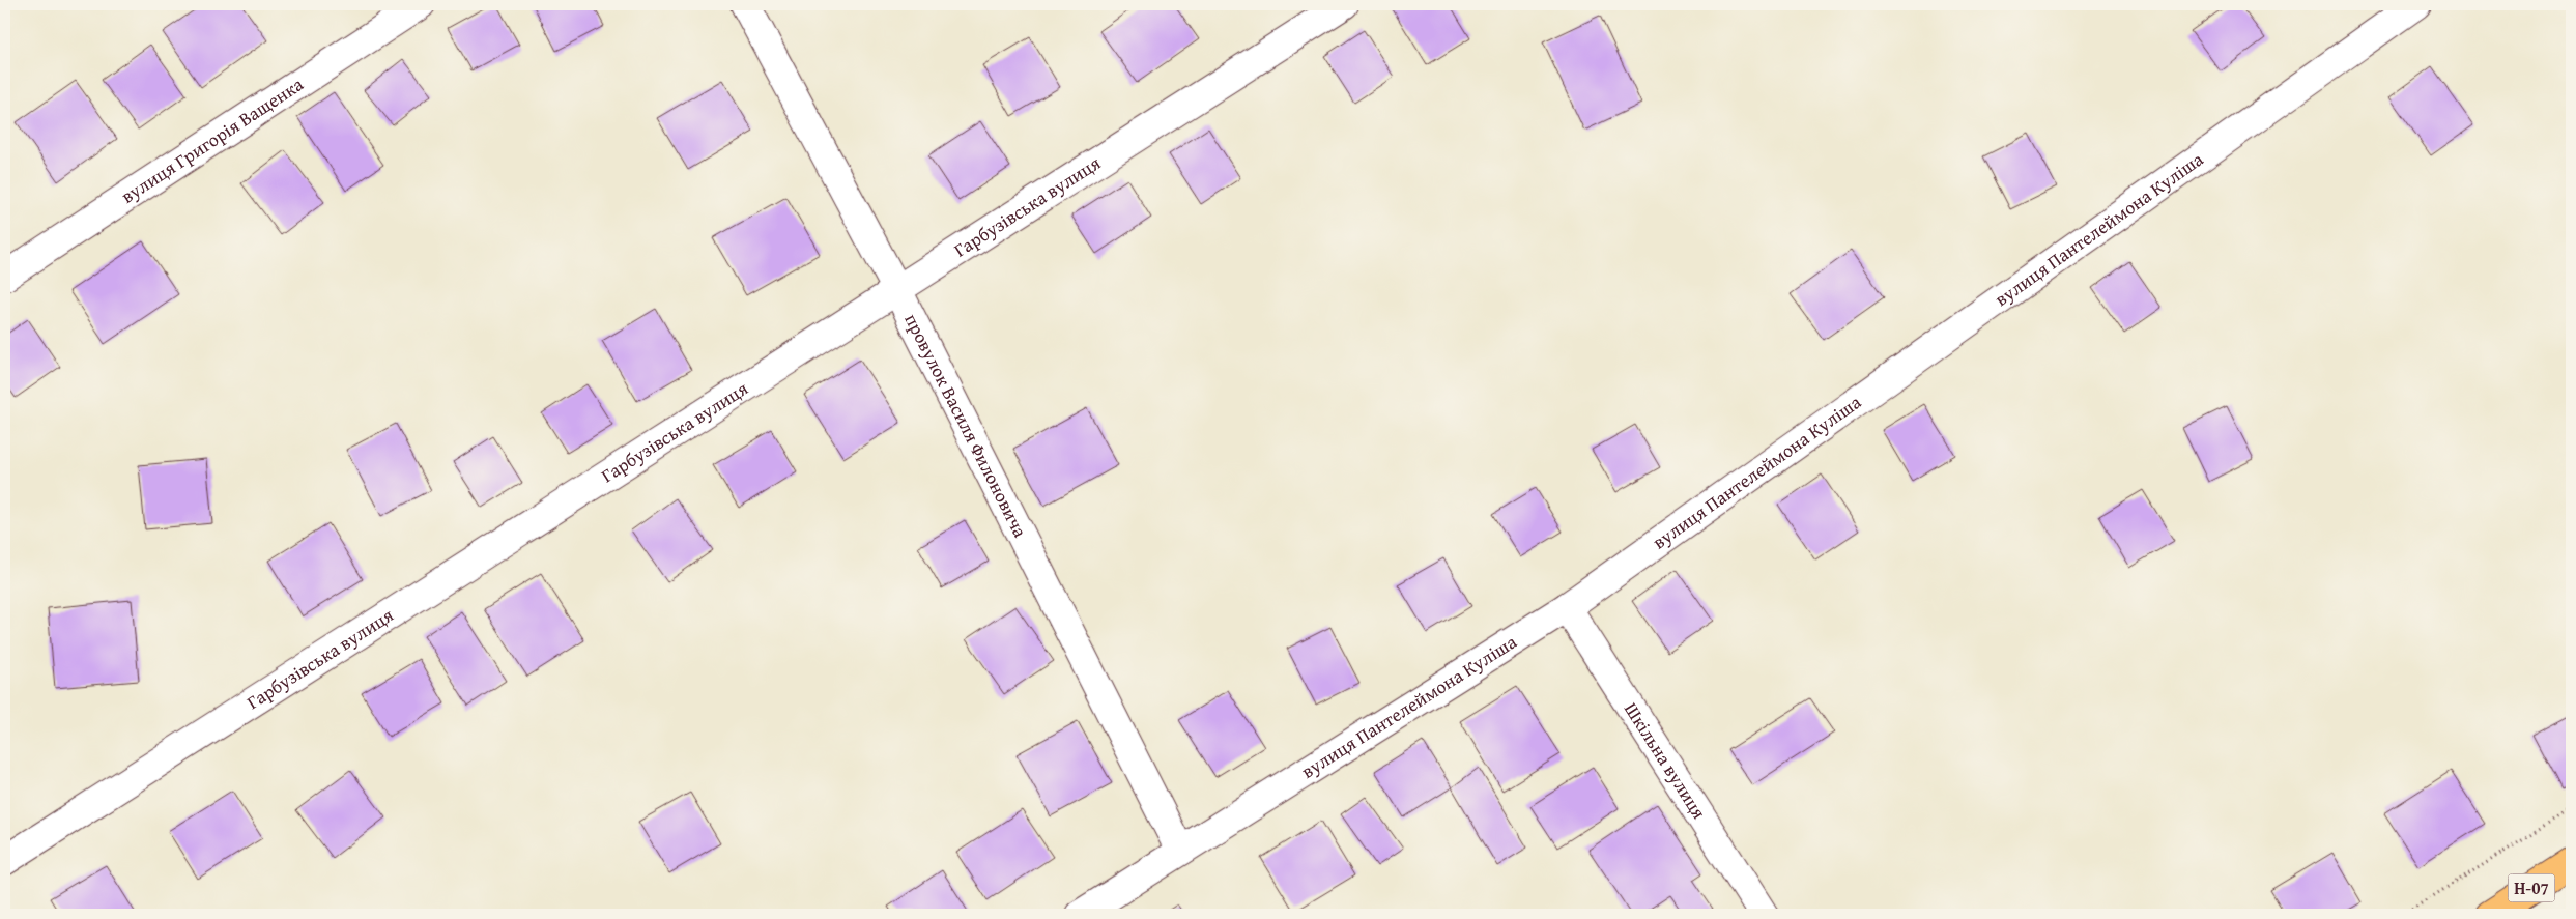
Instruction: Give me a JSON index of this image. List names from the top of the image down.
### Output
{
  "streets": {
    "main road": ["Н-07"],
    "street": [
      "вулиця Григорія Ващенка",
      "Гарбузівська вулиця",
      "вулиця Пантелеймона Куліша",
      "провулок Василя Филоновича",
      "Шкільна вулиця"
    ]
  },
  "crossings": [
    ["Гарбузівська вулиця", "провулок Василя Филоновича"],
    ["вулиця Пантелеймона Куліша", "провулок Василя Филоновича"],
    ["вулиця Пантелеймона Куліша", "Шкільна вулиця"]
  ]
}
